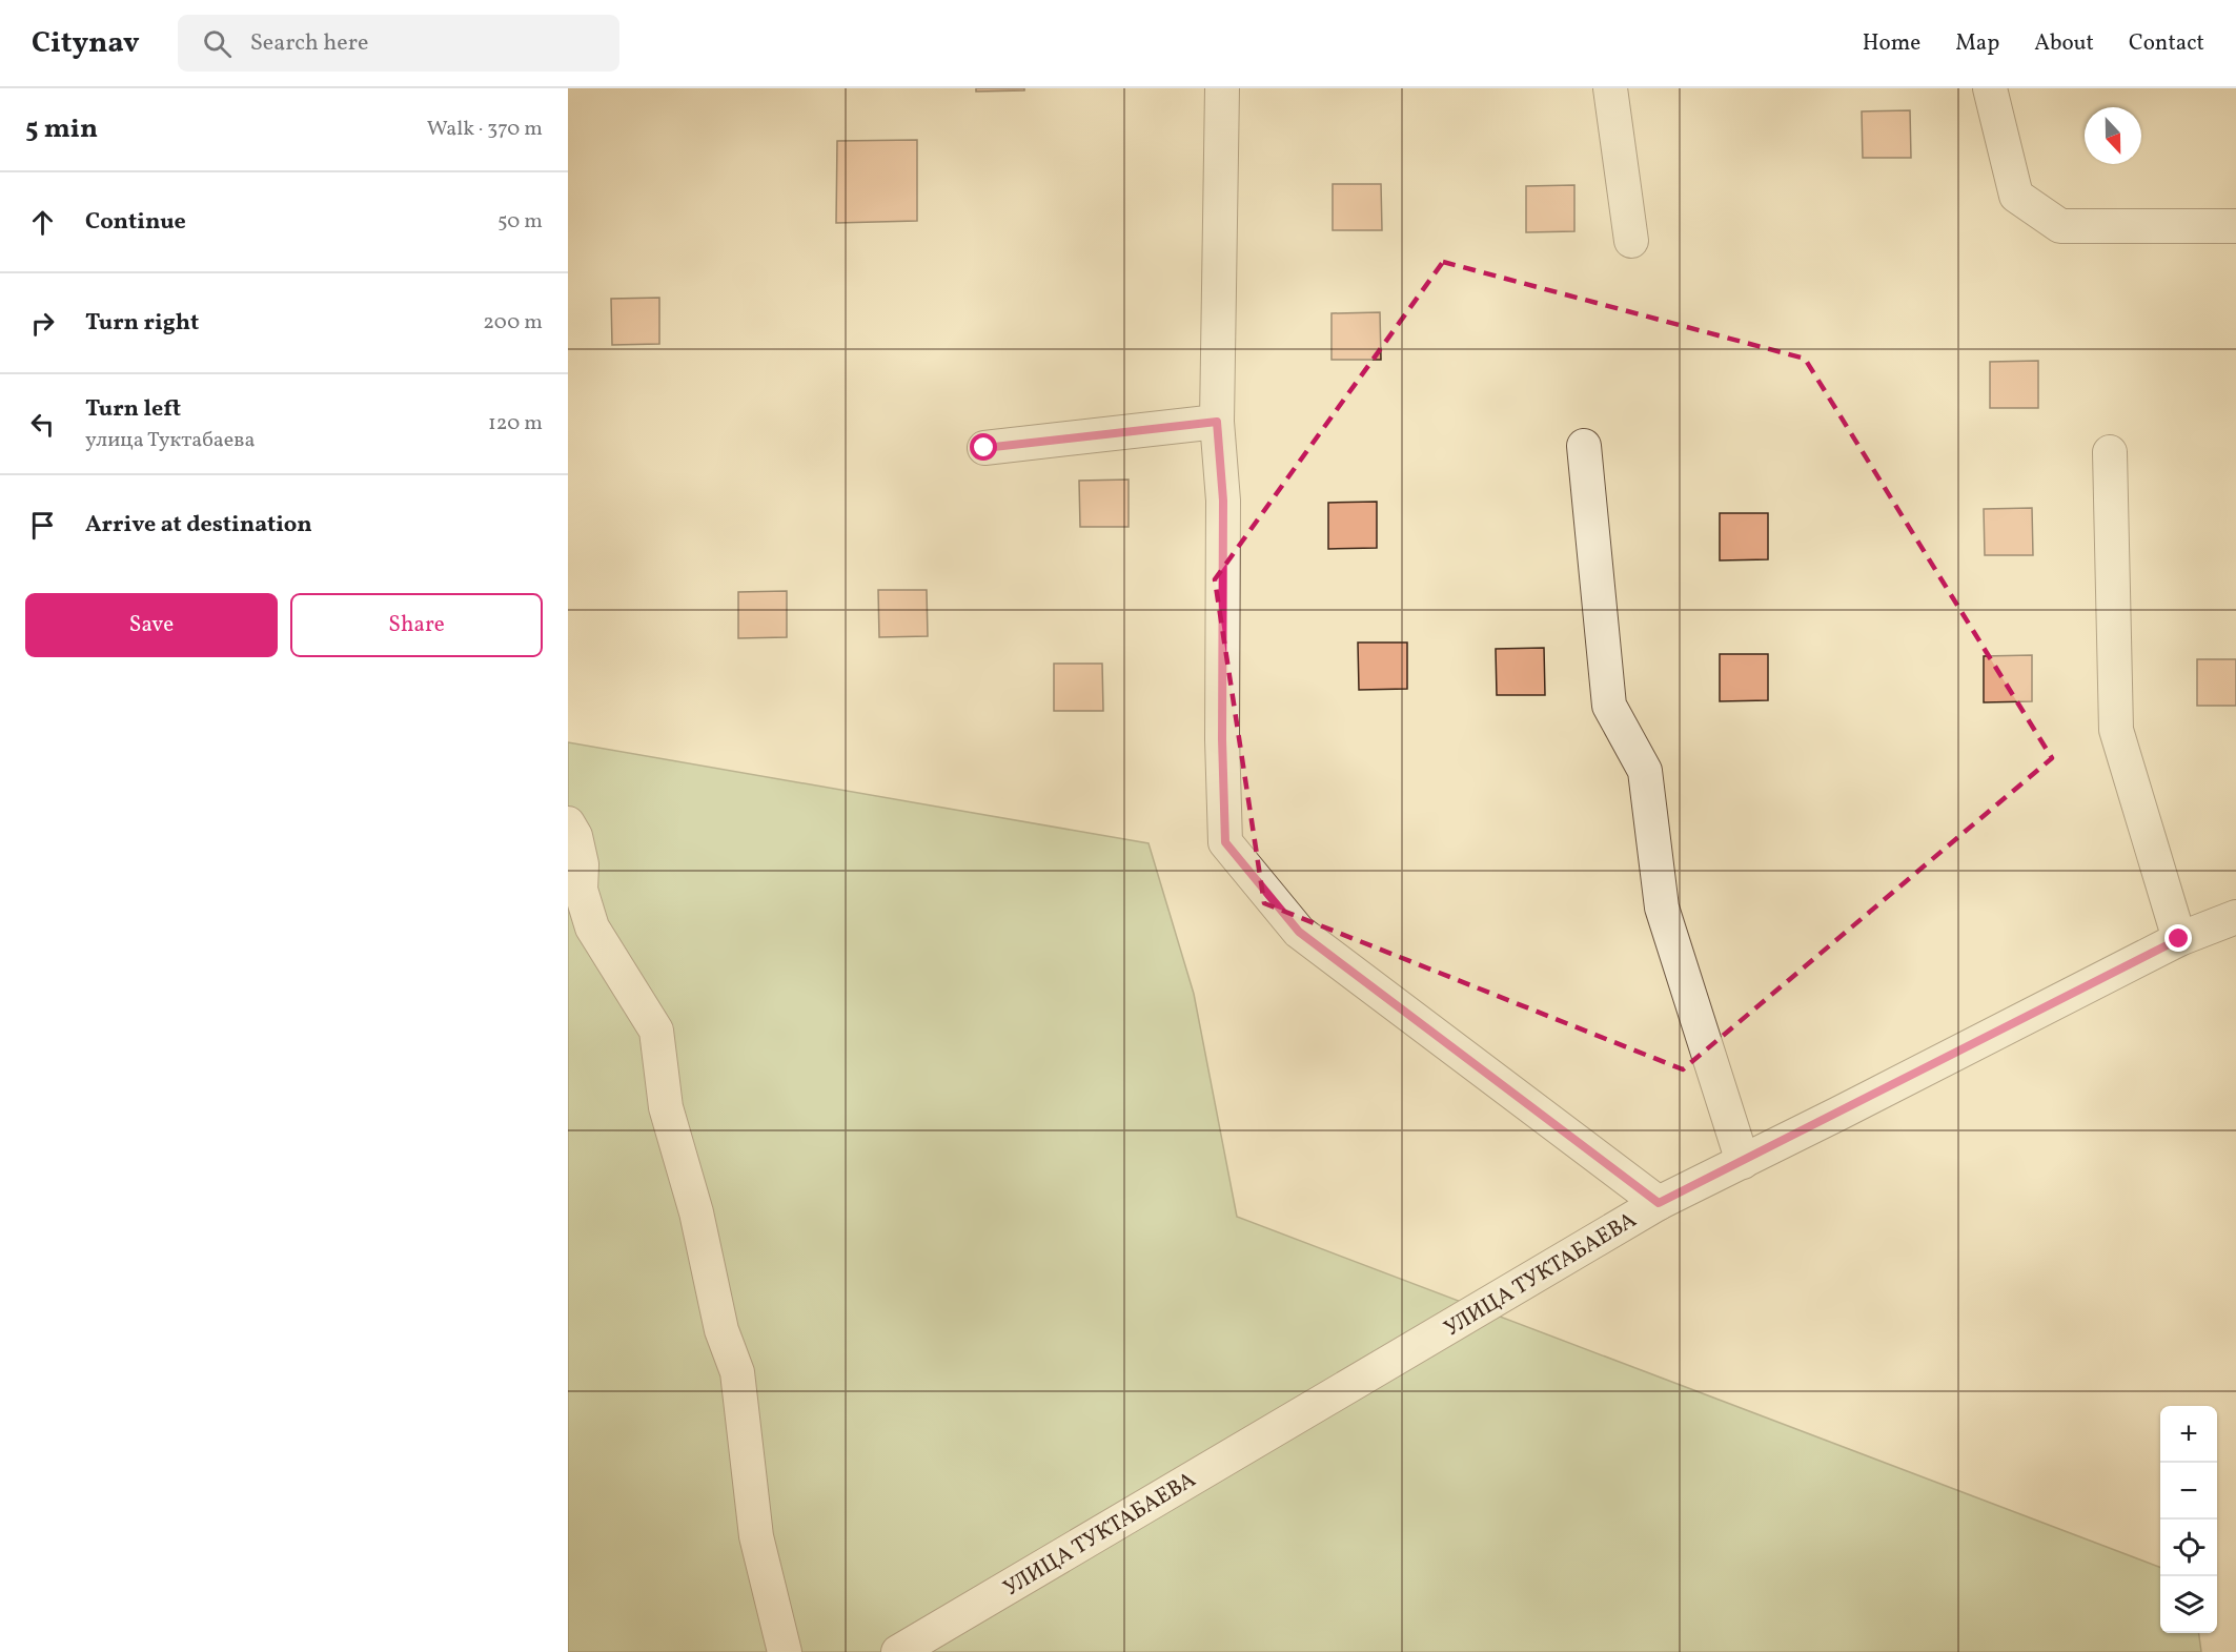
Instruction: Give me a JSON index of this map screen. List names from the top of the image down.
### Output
{
  "streets": {
    "street": ["УЛИЦА ТУКТАБАЕВА"]
  },
  "north": "bottom",
  "page": {
    "header": "Citynav",
    "search": "Search here",
    "nav": [
      "Home",
      "Map",
      "About",
      "Contact"
    ],
    "heading": ["5 min", "Walk · 370 m"],
    "list": [
      ["Continue", "50 m"],
      ["Turn right", "200 m"],
      ["Turn left", "улица Туктабаева", "120 m"],
      "Arrive at destination"
    ],
    "buttons": ["Save", "Share"],
    "map_buttons": ["+", "−"]
  }
}
